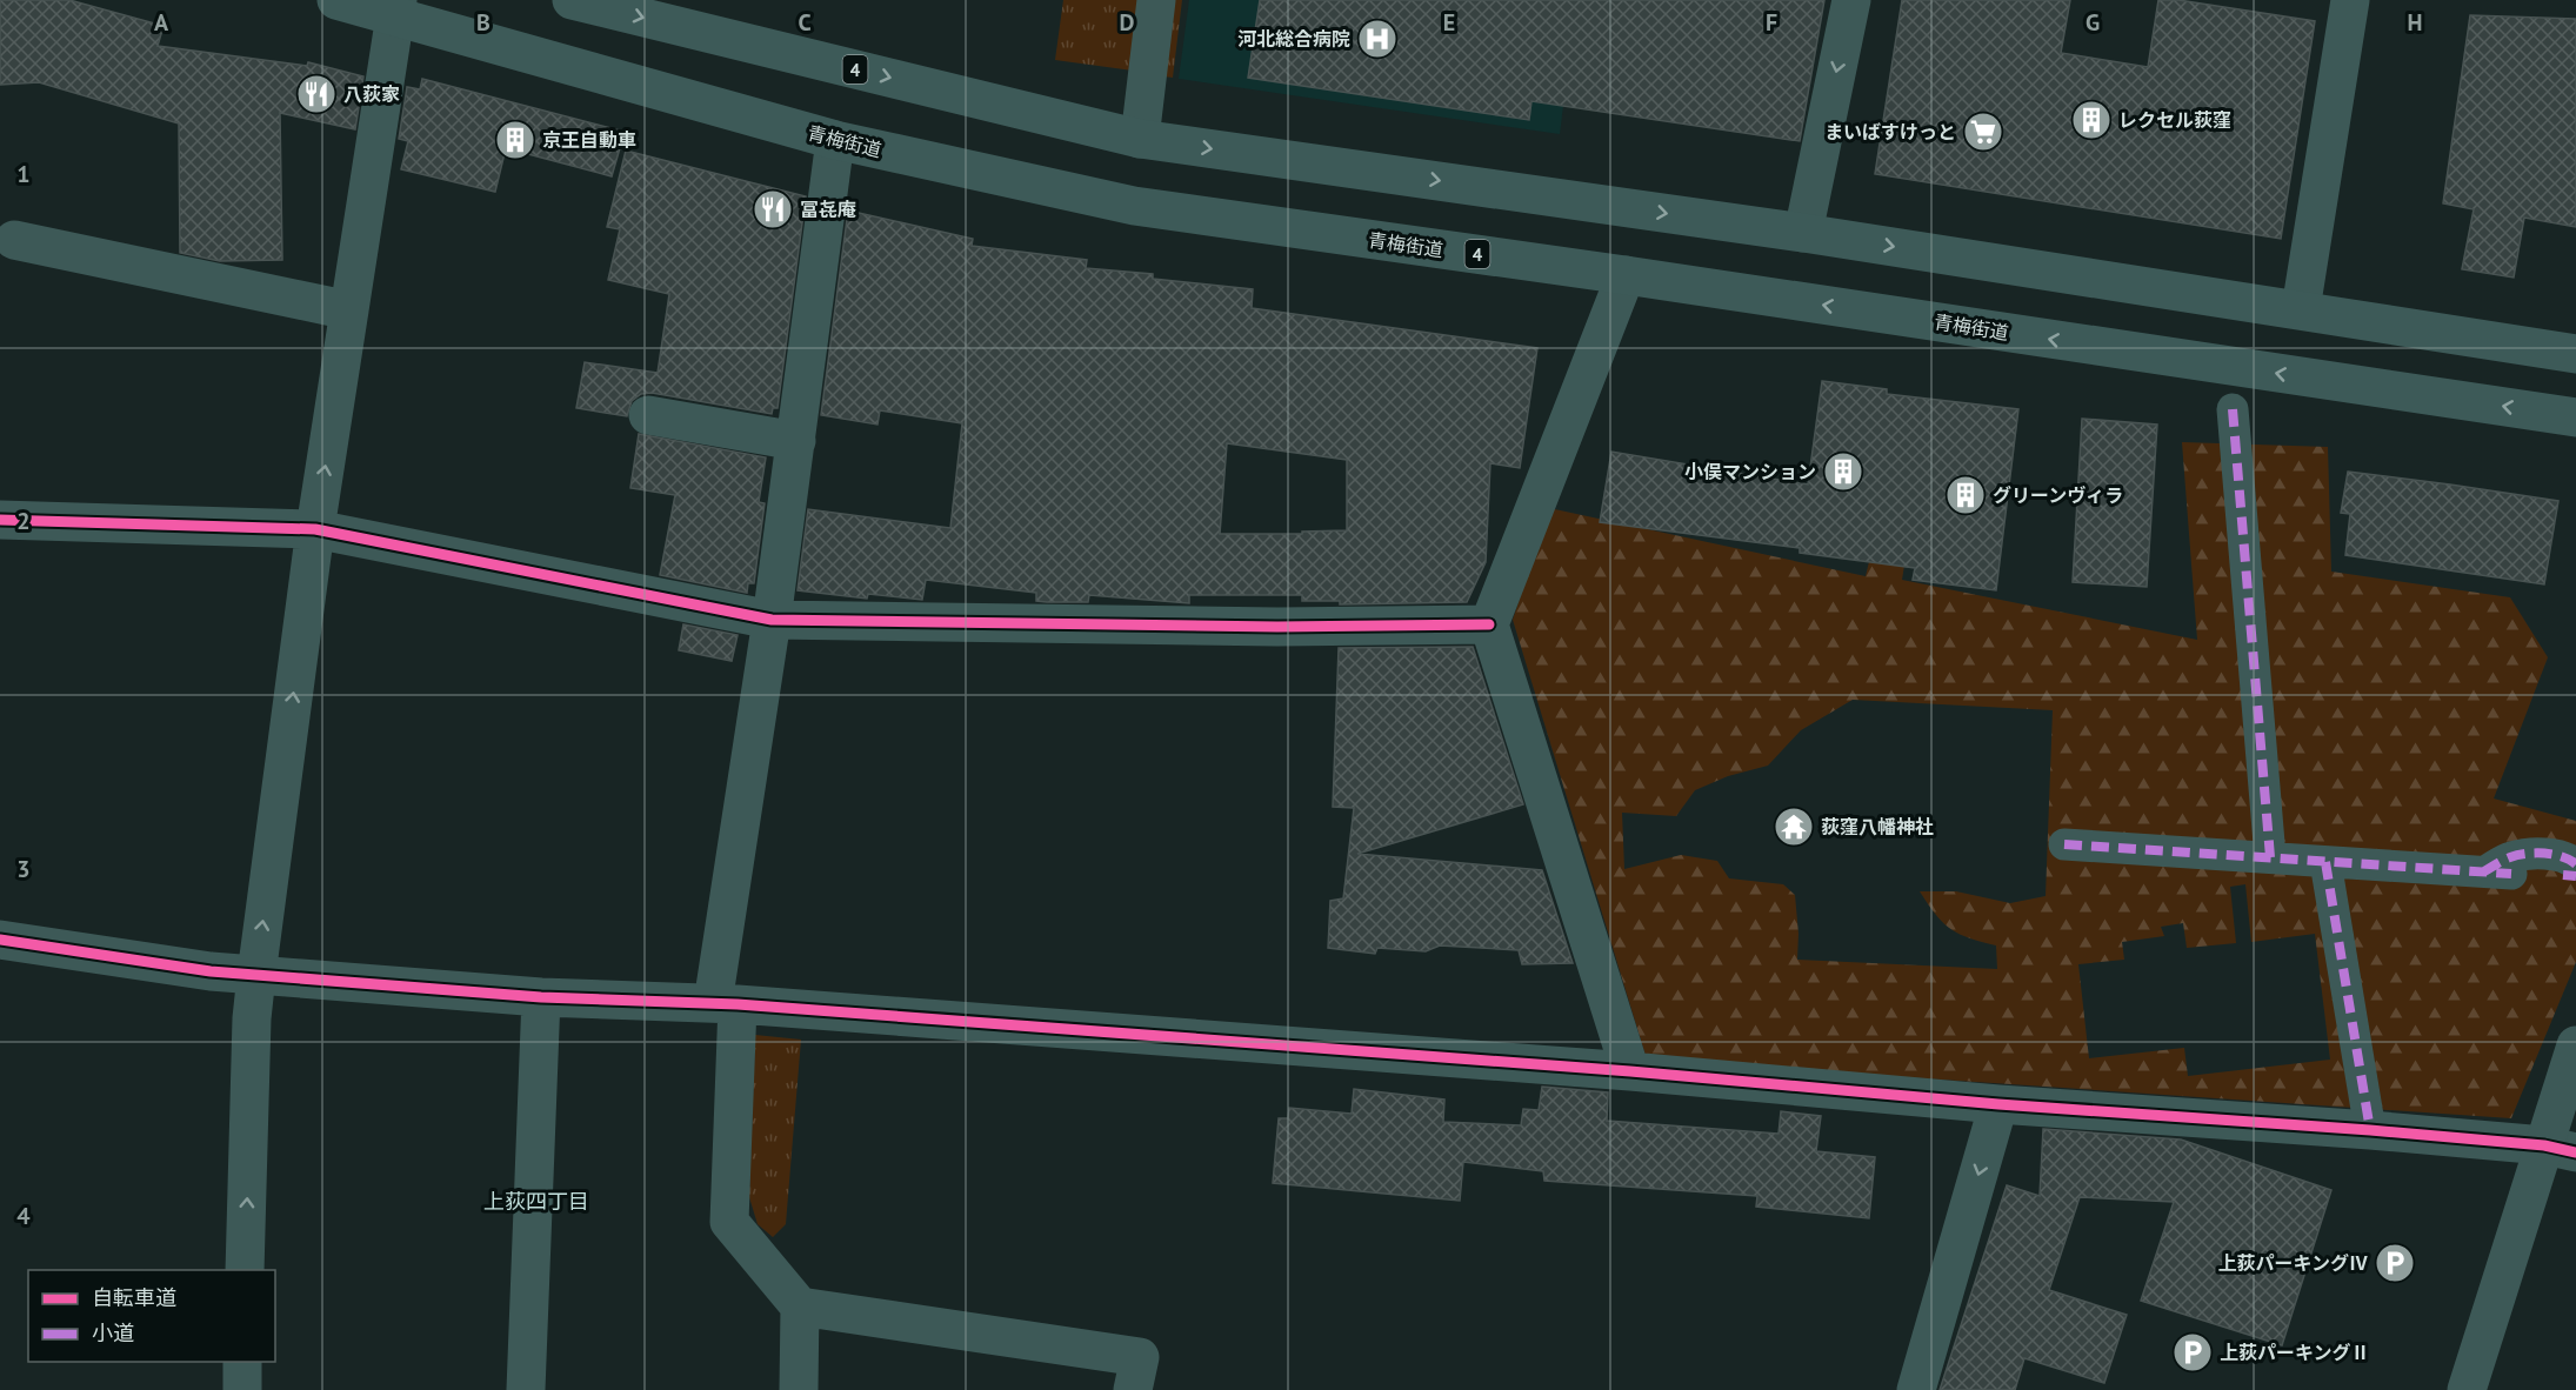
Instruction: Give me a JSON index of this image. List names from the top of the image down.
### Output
{
  "streets": {
    "main road": ["4", "青梅街道"]
  },
  "districts": ["上荻四丁目"],
  "places": {
    "hospital": ["河北総合病院"],
    "restaurant": ["八荻家", "冨㐂庵"],
    "building": [
      "レクセル荻窪",
      "京王自動車",
      "小俣マンション",
      "グリーンヴィラ"
    ],
    "supermarket": ["まいばすけっと"],
    "temple": ["荻窪八幡神社"],
    "parking": ["上荻パーキングⅣ", "上荻パーキングⅡ"]
  },
  "legend": ["自転車道", "小道"],
  "grid": {
    "columns": [
      "A",
      "B",
      "C",
      "D",
      "E",
      "F",
      "G",
      "H"
    ],
    "rows": [
      "1",
      "2",
      "3",
      "4"
    ]
  }
}
